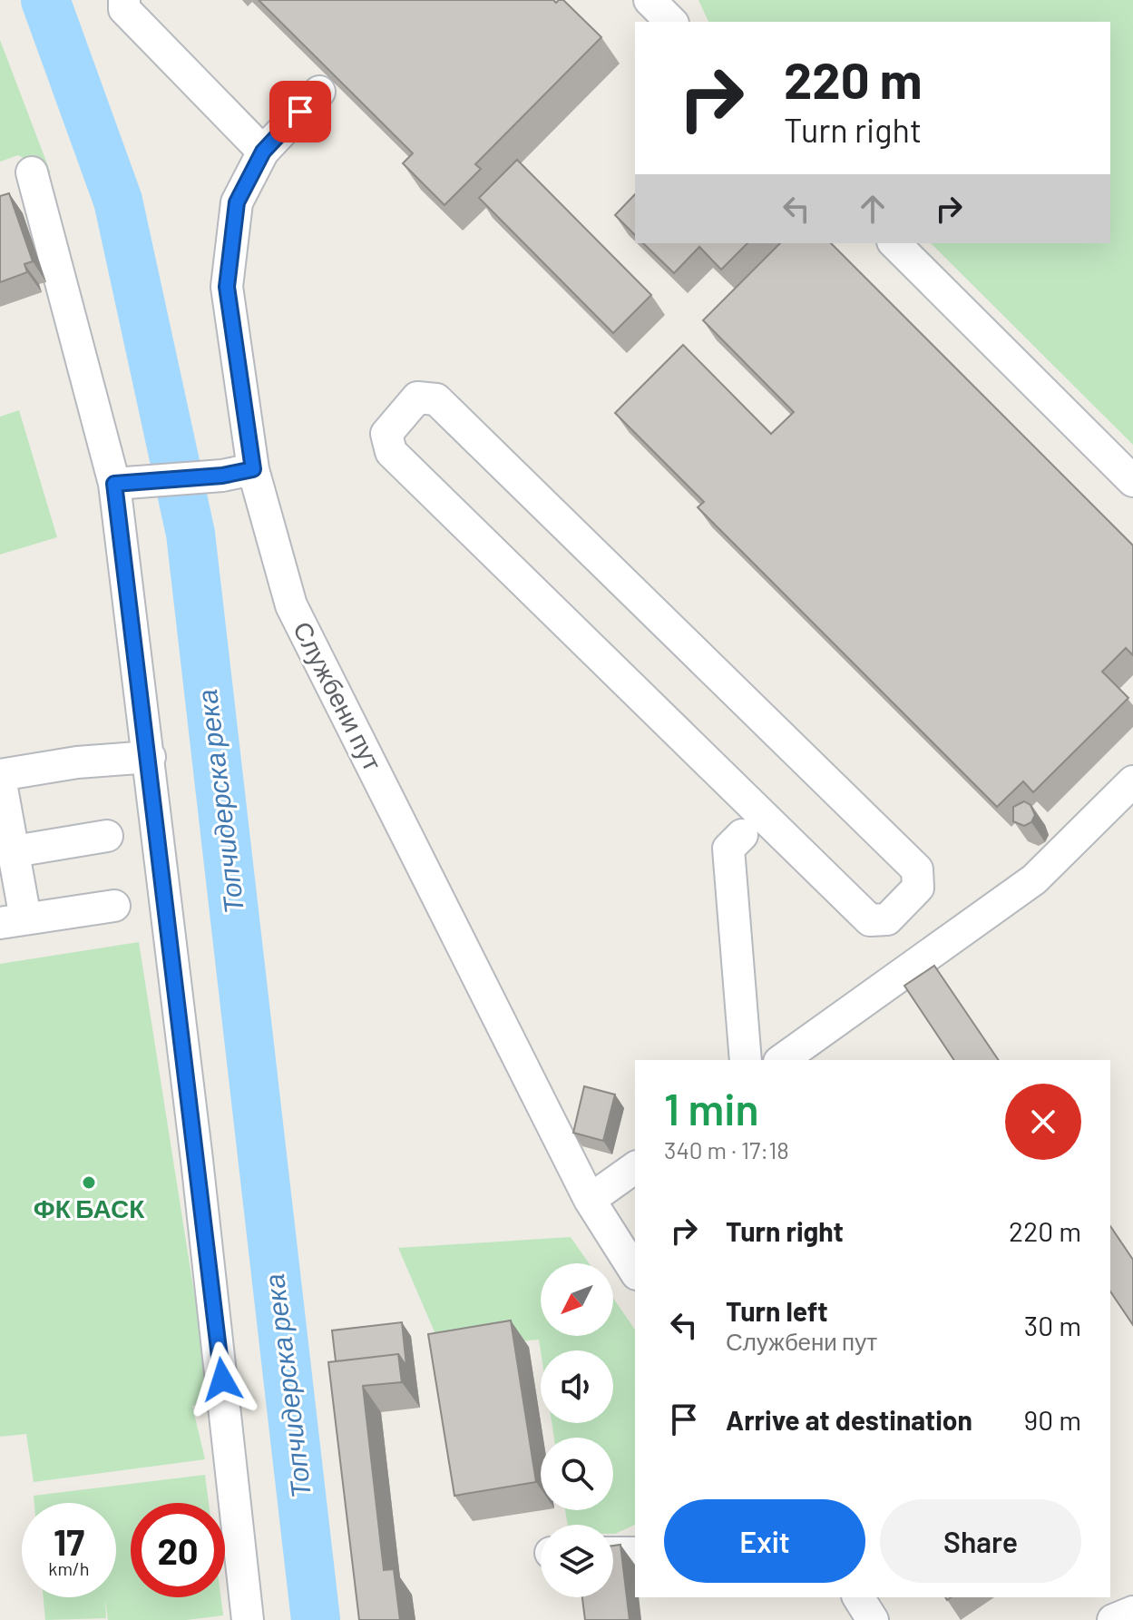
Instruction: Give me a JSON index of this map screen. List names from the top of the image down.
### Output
{
  "streets": {
    "lane": ["Службени пут"]
  },
  "water": ["Топчидерска река"],
  "places": ["ФК БАСК"],
  "north": "bottom left",
  "page": {
    "turn": ["220 m", "Turn right"],
    "heading": ["1 min", "340 m · 17:18"],
    "list": [
      {
        "name": "Turn right",
        "value": "220 m"
      },
      {
        "name": "Turn left",
        "note": "Службени пут",
        "value": "30 m"
      },
      {
        "name": "Arrive at destination",
        "value": "90 m"
      }
    ],
    "buttons": ["Exit", "Share"],
    "speed": "17 km/h",
    "limit": "20"
  }
}
